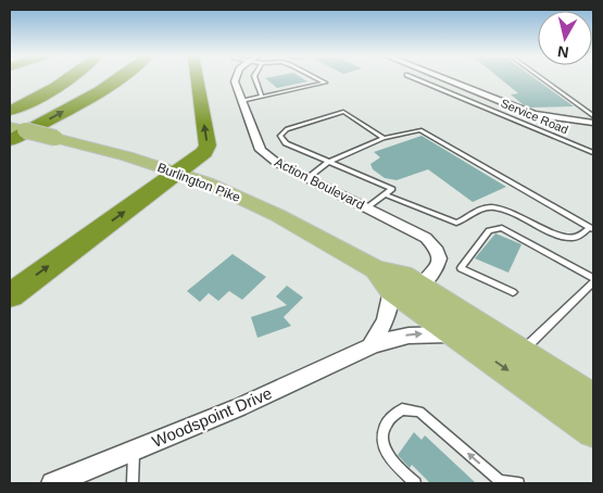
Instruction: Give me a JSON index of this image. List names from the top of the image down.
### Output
{
  "streets": {
    "main road": ["Burlington Pike"],
    "street": ["Action Boulevard", "Woodspoint Drive"],
    "lane": ["Service Road"]
  },
  "crossings": [
    ["Burlington Pike", "Action Boulevard"],
    ["Burlington Pike", "Woodspoint Drive"]
  ],
  "north": "bottom"
}
